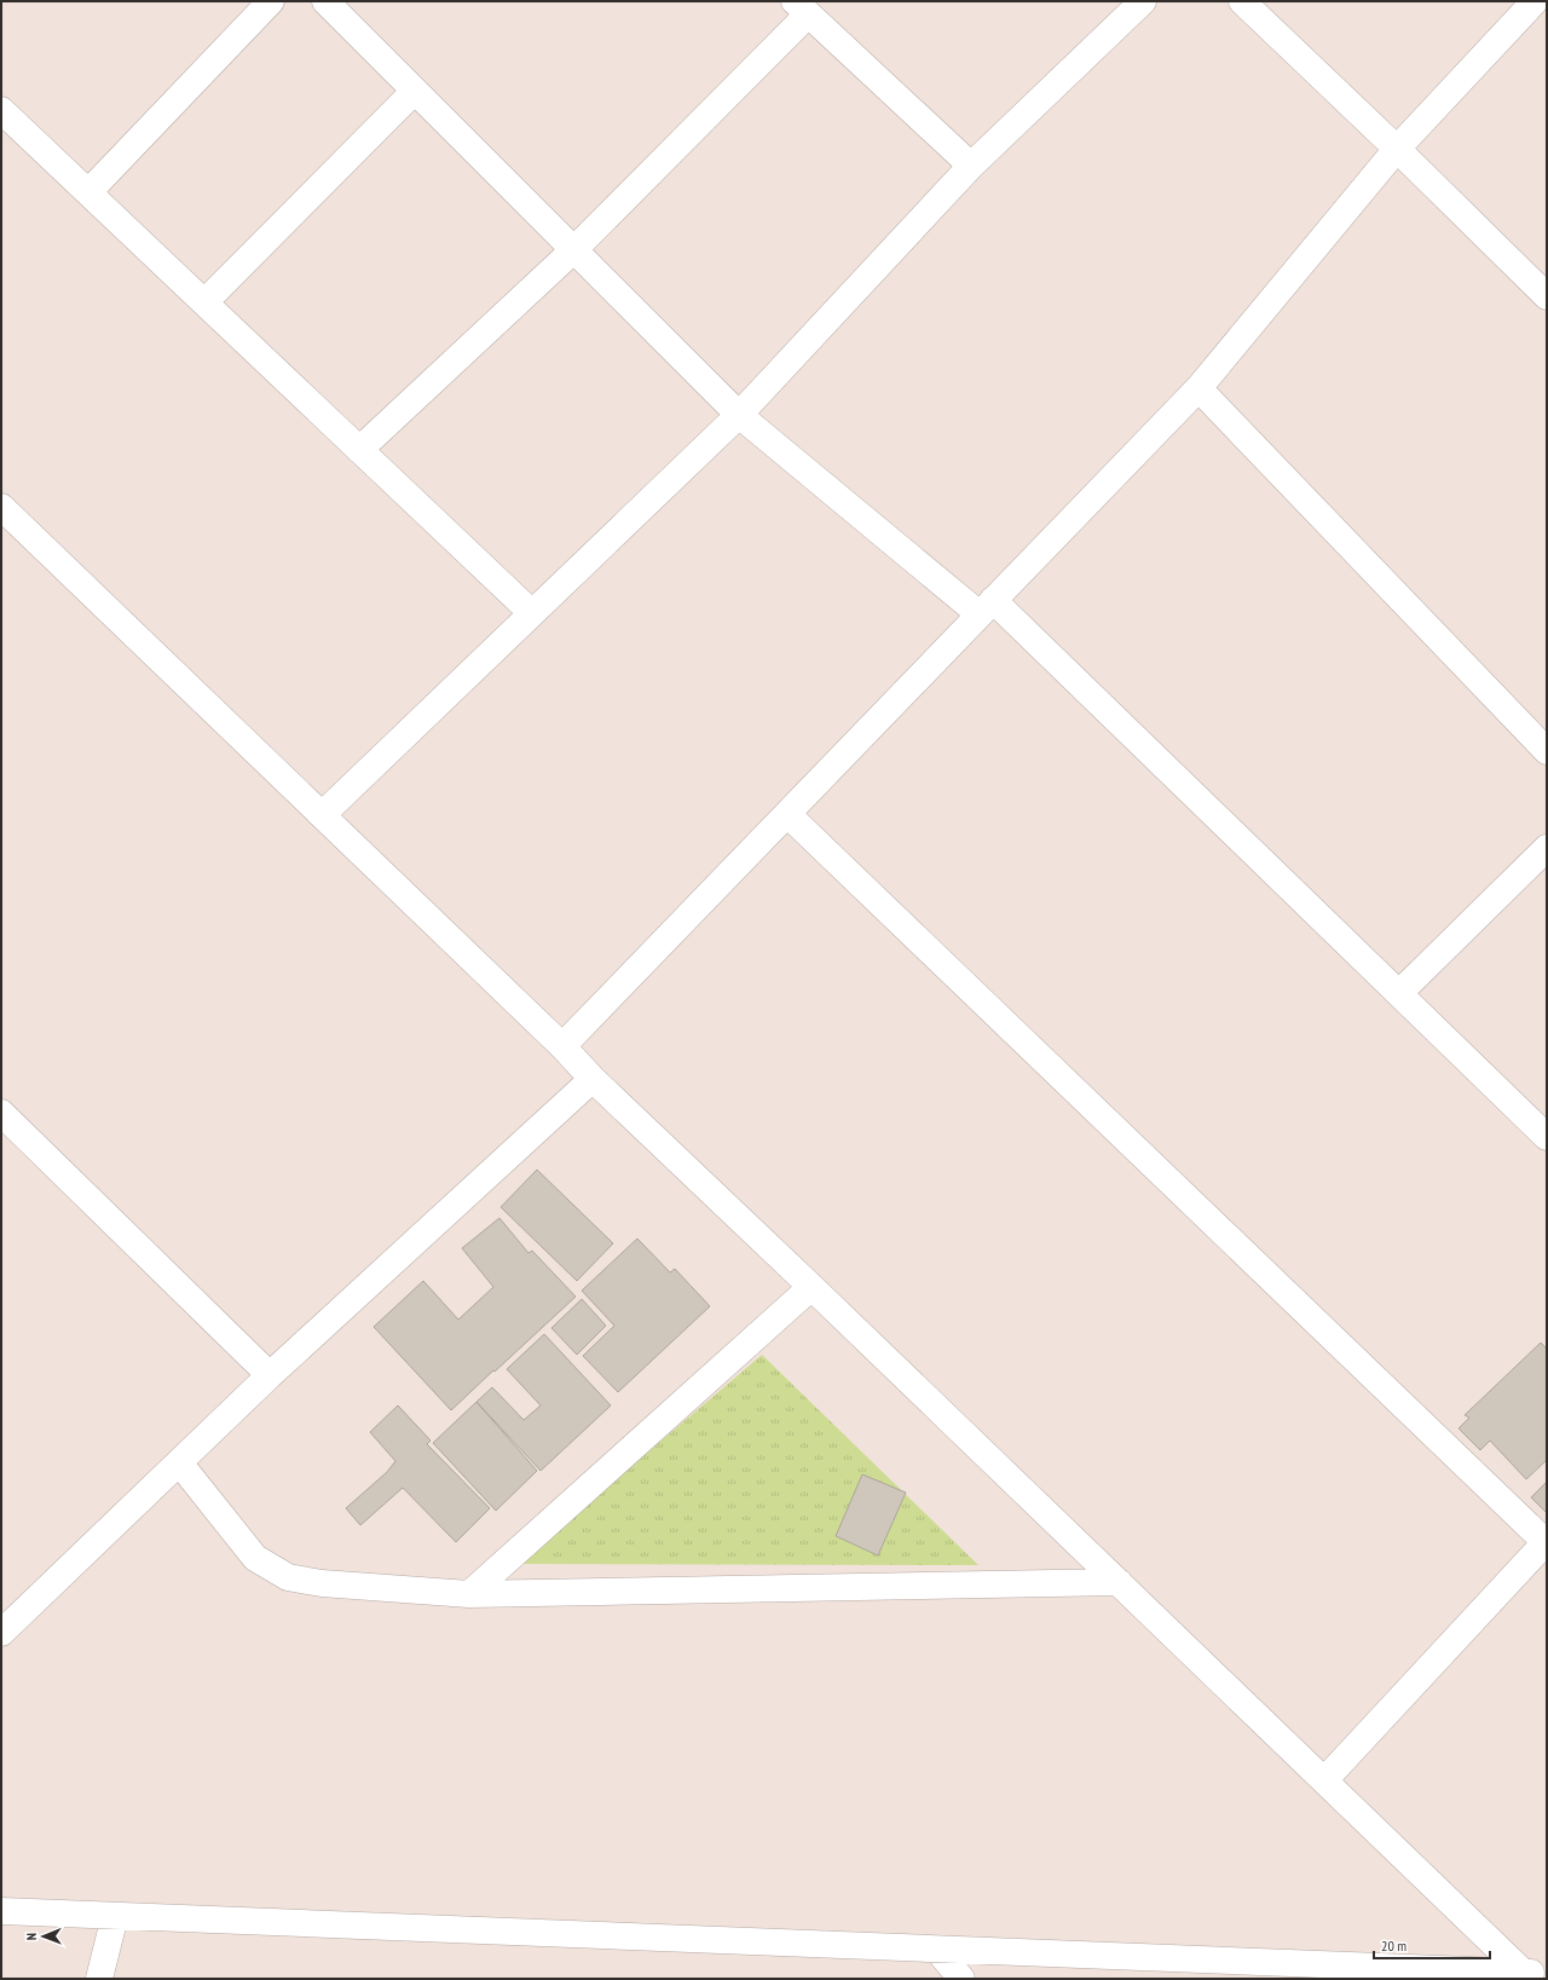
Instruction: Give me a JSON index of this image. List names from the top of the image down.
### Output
{
  "scale_bar": "20 m",
  "north": "left"
}
